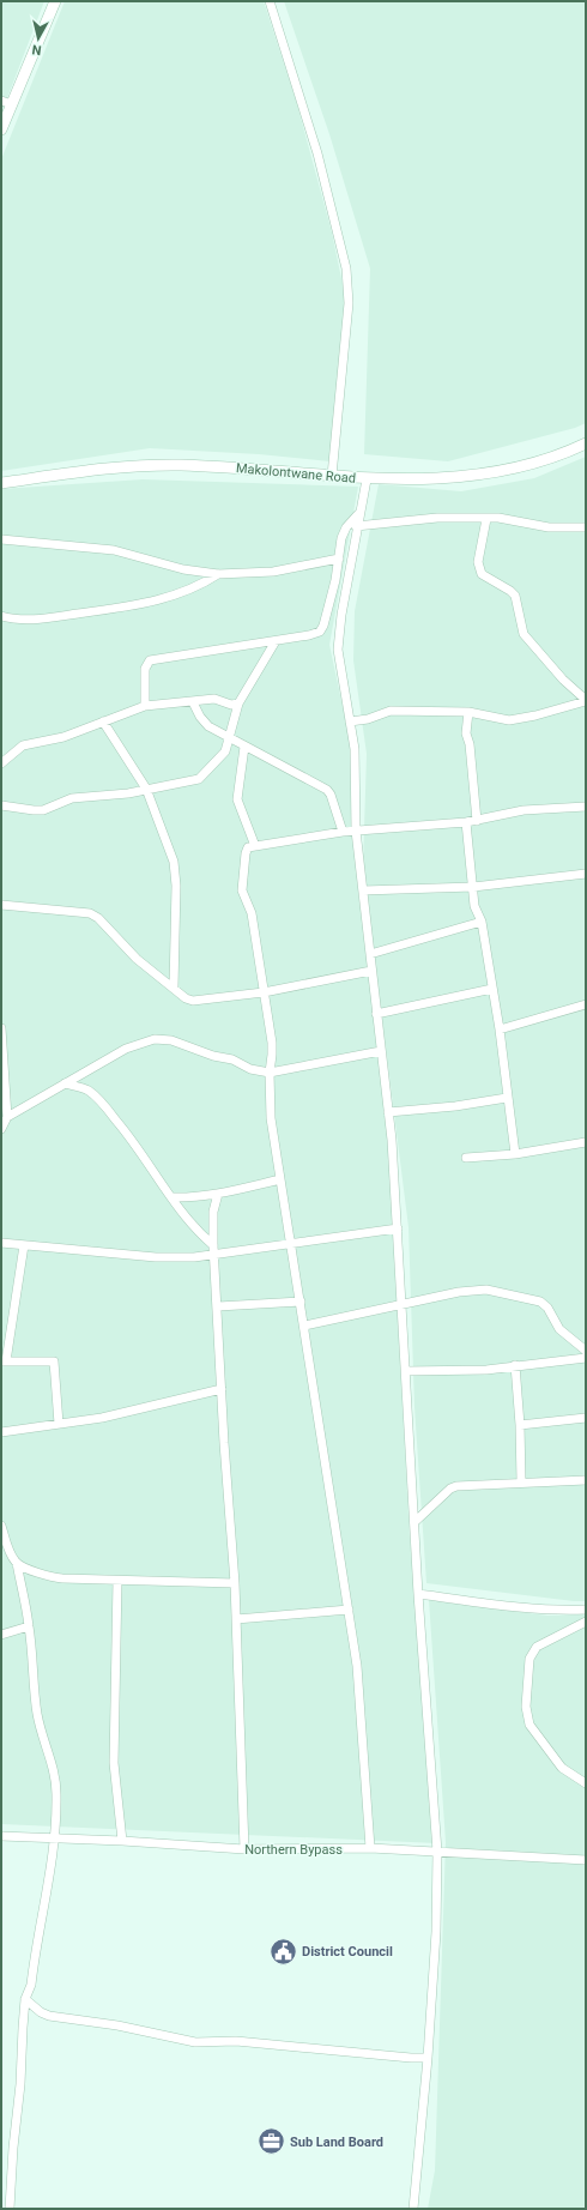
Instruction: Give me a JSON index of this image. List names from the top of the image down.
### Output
{
  "streets": {
    "main road": ["Makolontwane Road"],
    "street": ["Northern Bypass"]
  },
  "places": {
    "public building": ["District Council"],
    "office": ["Sub Land Board"]
  },
  "north": "bottom"
}
